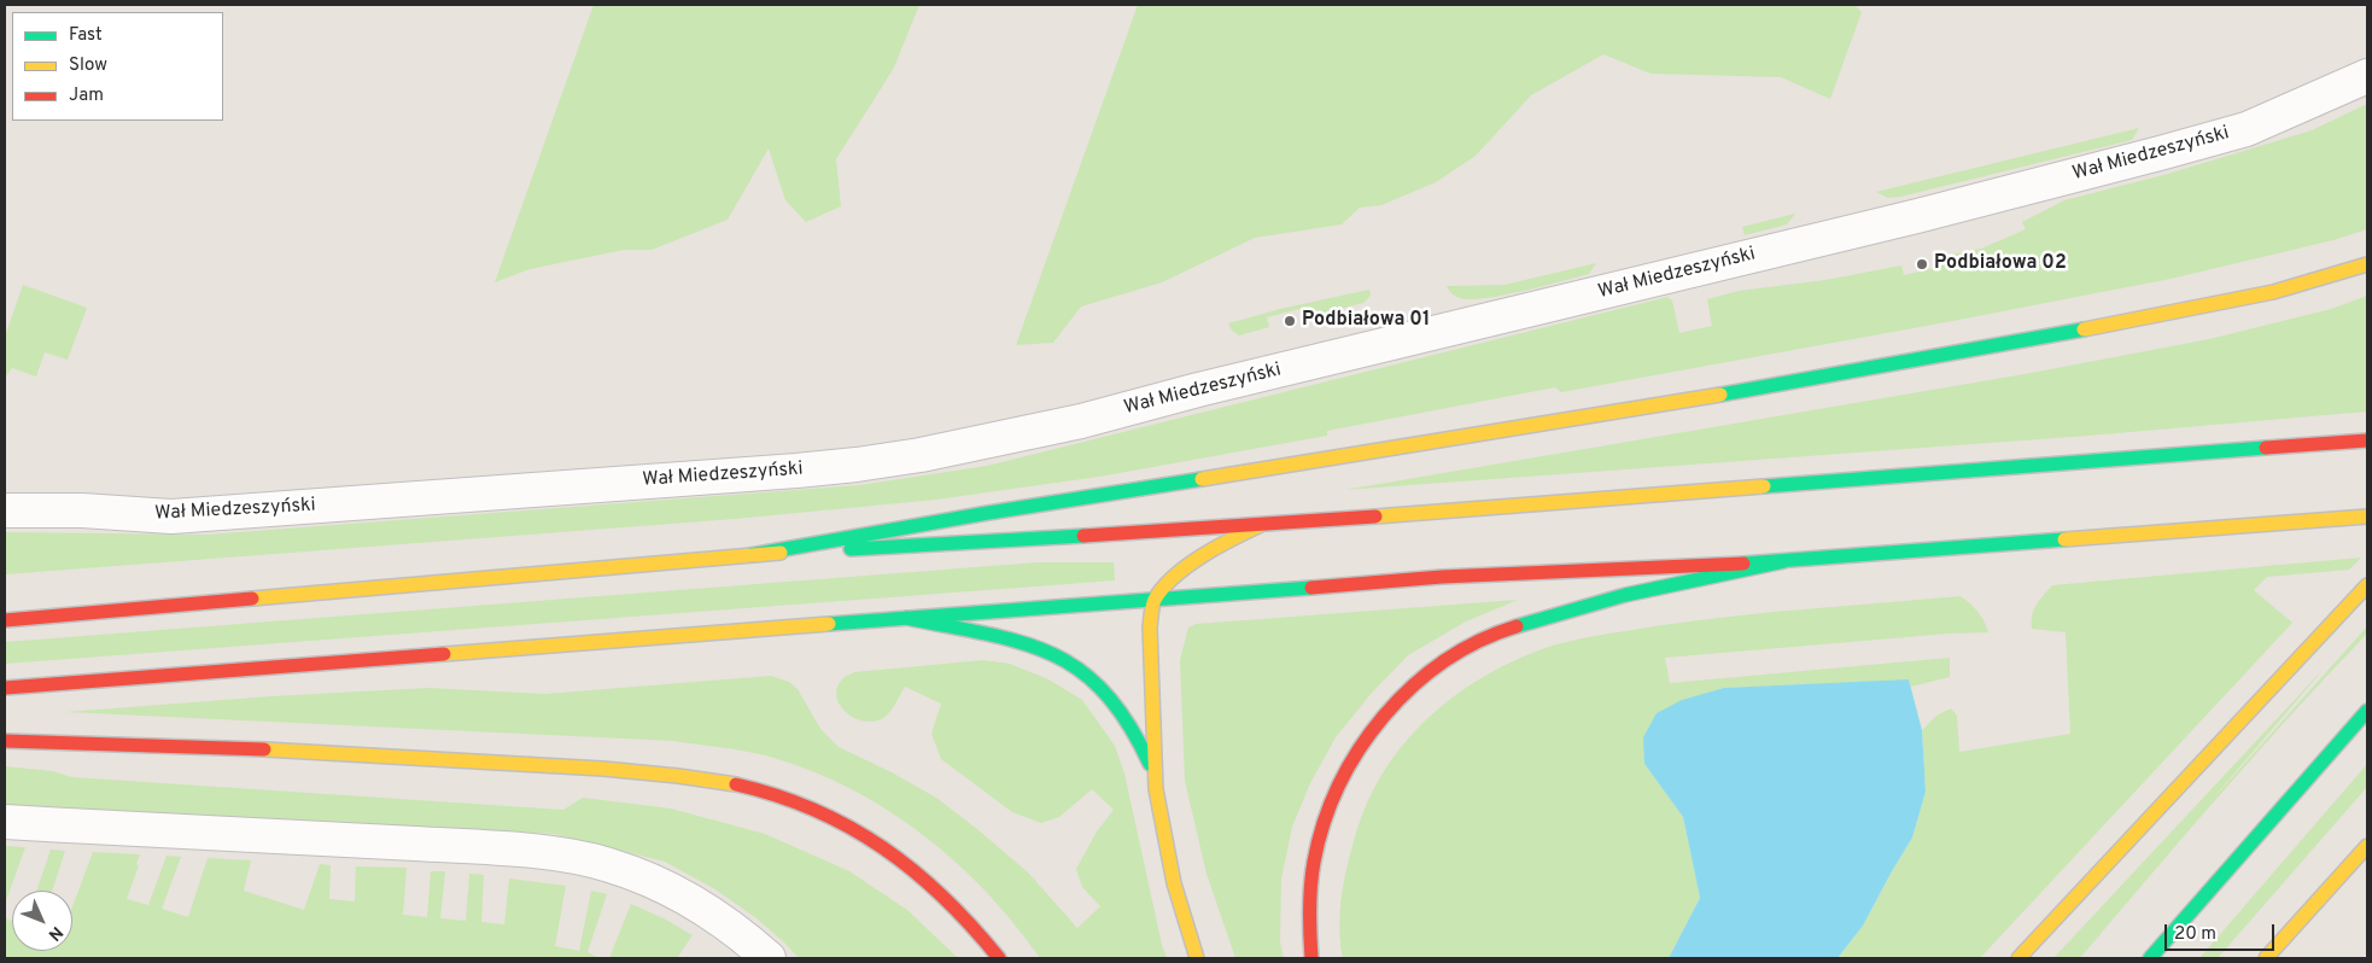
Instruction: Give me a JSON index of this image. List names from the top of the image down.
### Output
{
  "streets": {
    "street": ["Wał Miedzeszyński"]
  },
  "places": ["Podbiałowa 02", "Podbiałowa 01"],
  "legend": ["Fast", "Slow", "Jam"],
  "scale_bar": "20 m",
  "north": "bottom right"
}
